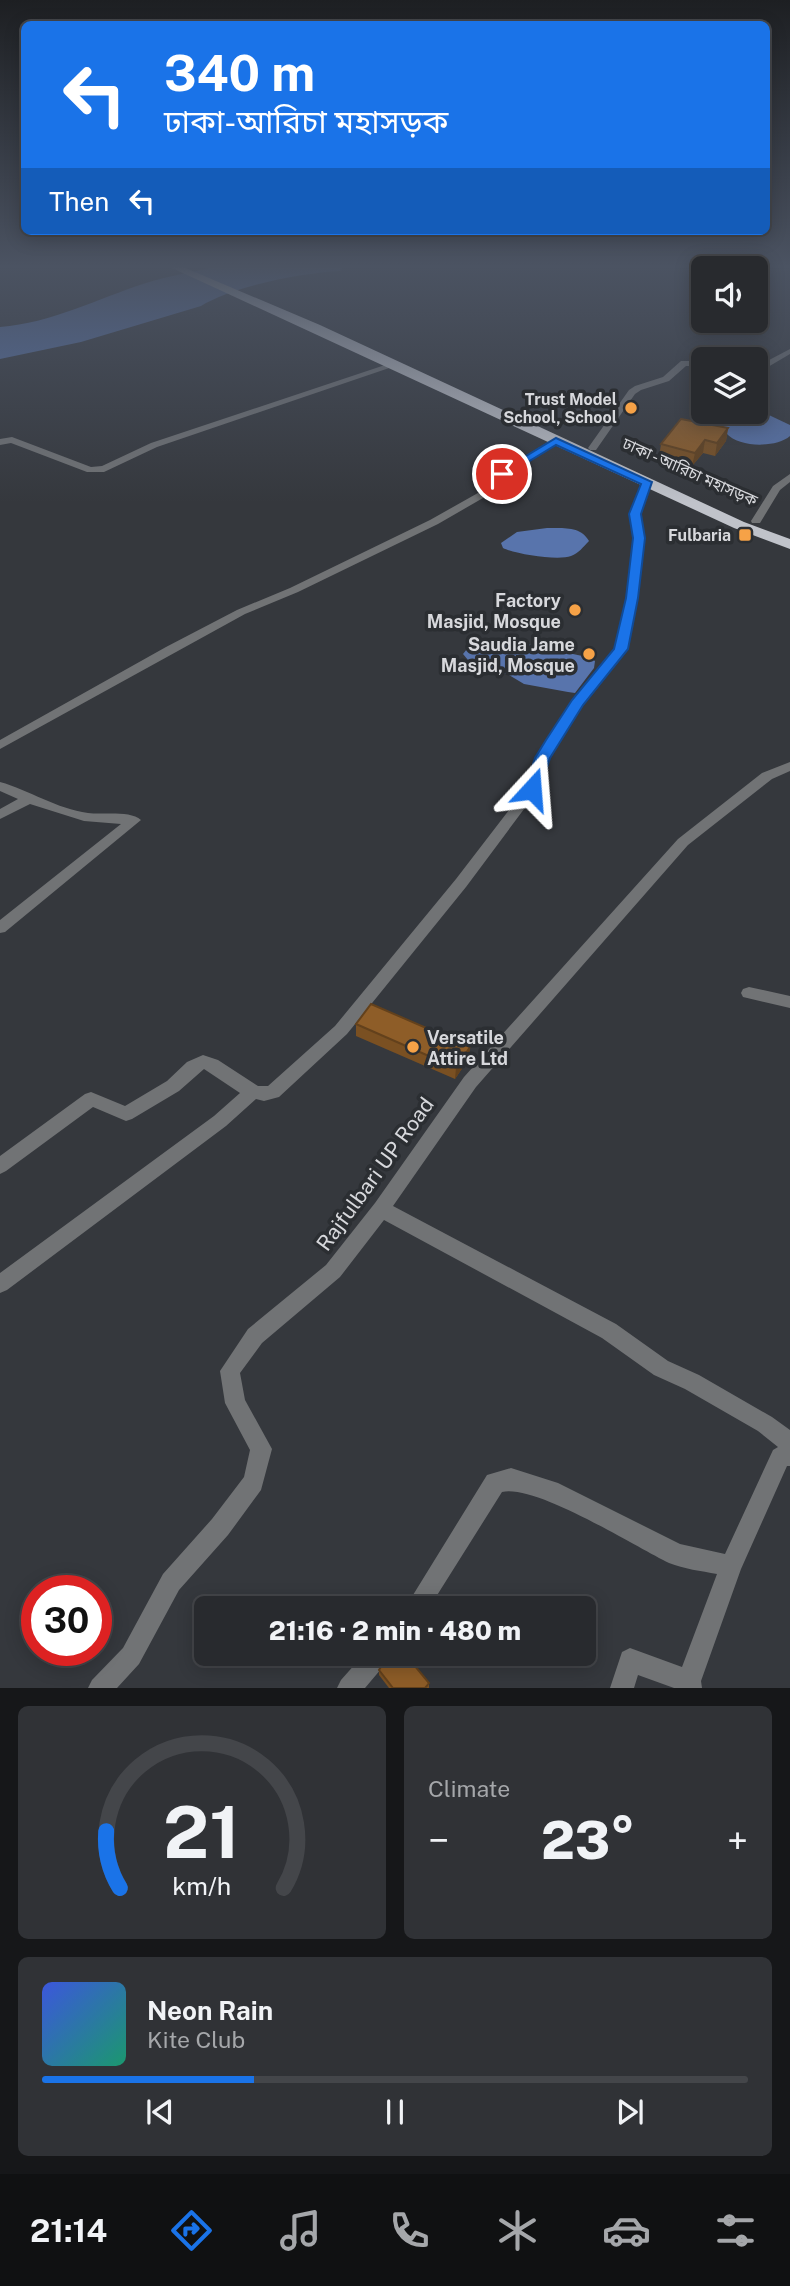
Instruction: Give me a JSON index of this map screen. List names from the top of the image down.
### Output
{
  "streets": {
    "highway": ["ঢাকা - আরিচা মহাসড়ক"],
    "street": ["Rajfulbari UP Road"]
  },
  "places": {
    "other": [
      "Trust Model School, School",
      "Factory Masjid, Mosque",
      "Saudia Jame Masjid, Mosque",
      "Versatile Attire Ltd"
    ],
    "transit": ["Fulbaria"]
  },
  "page": {
    "turn": ["340 m", "ঢাকা-আরিচা মহাসড়ক"],
    "then": "Then",
    "limit": "30",
    "trip": "21:16 · 2 min · 480 m",
    "tile": "Climate",
    "heat": ["−", "23°", "+"],
    "song": ["Neon Rain", "Kite Club"],
    "tabs": "21:14",
    "gauge": ["21", "km/h"]
  }
}
